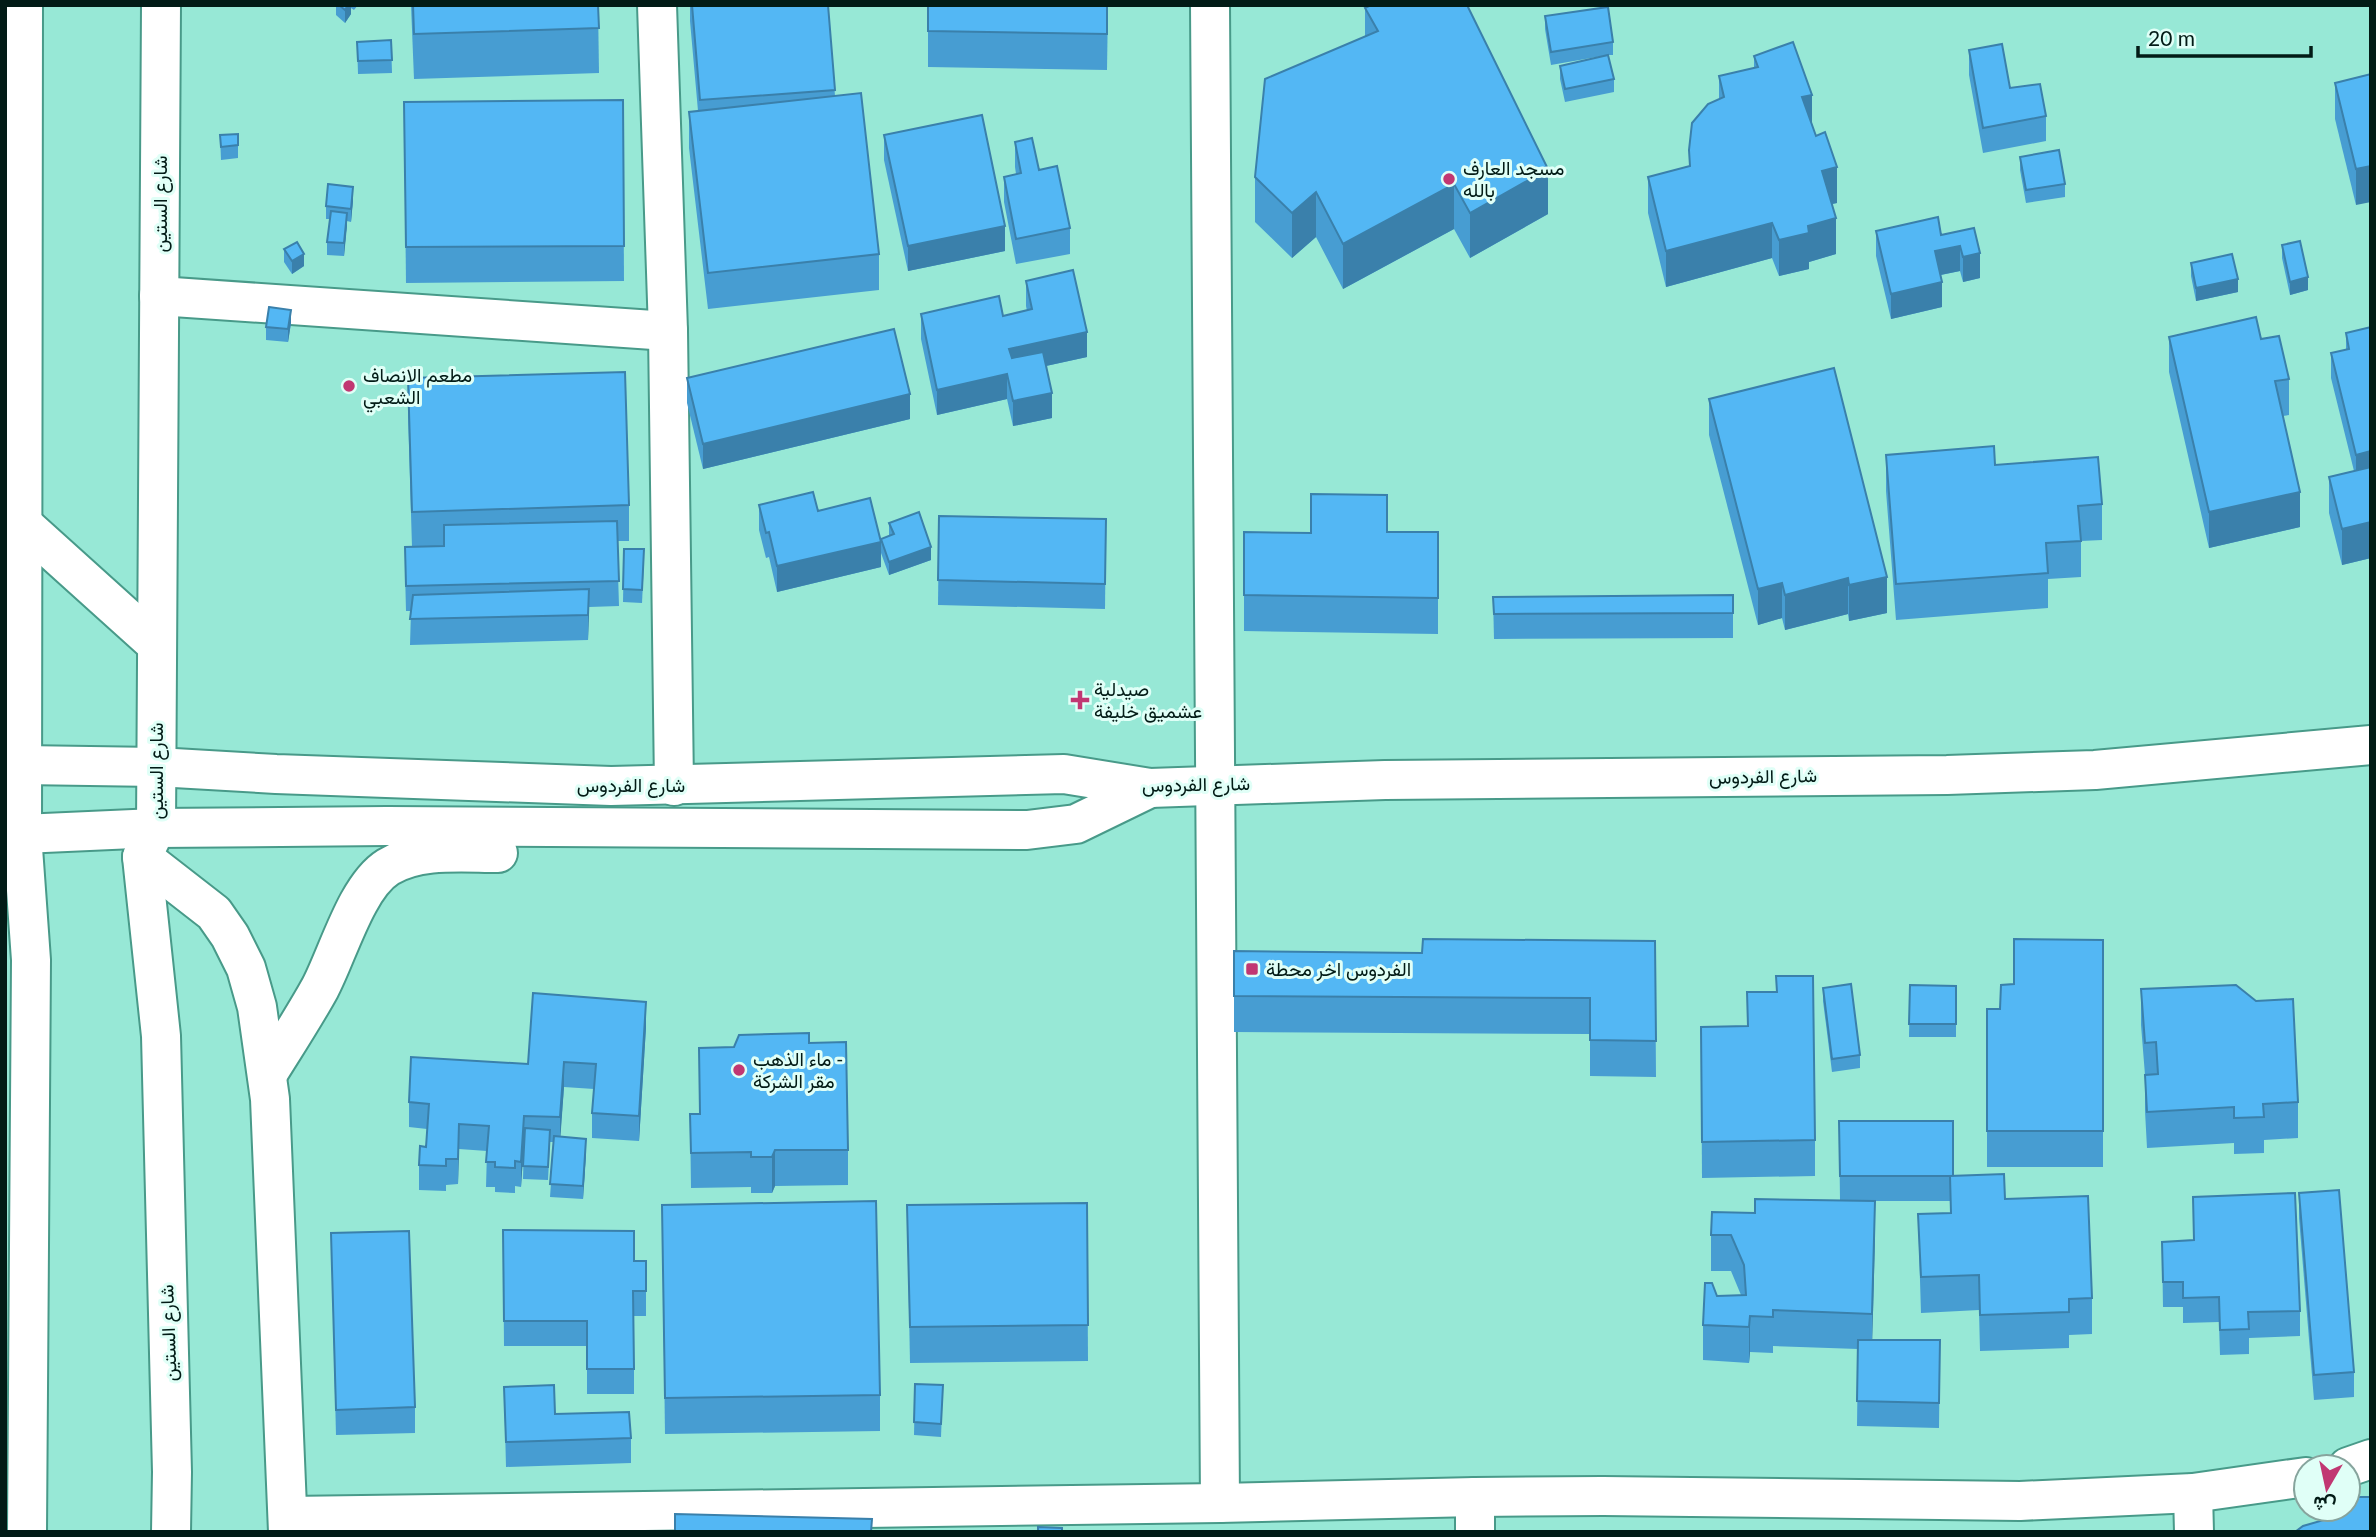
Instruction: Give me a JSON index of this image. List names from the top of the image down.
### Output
{
  "streets": {
    "street": ["شارع الستين", "شارع الفردوس"]
  },
  "crossings": [
    ["شارع الستين", "شارع الفردوس"]
  ],
  "places": {
    "other": ["مسجد العارف بالله", "مطعم الانصاف الشعبي", "ماء الذهب - مقر الشركة"],
    "health": ["صيدلية عشميق خليفة"],
    "transit": ["الفردوس اخر محطة"]
  },
  "scale_bar": "20 m",
  "north": "bottom"
}
